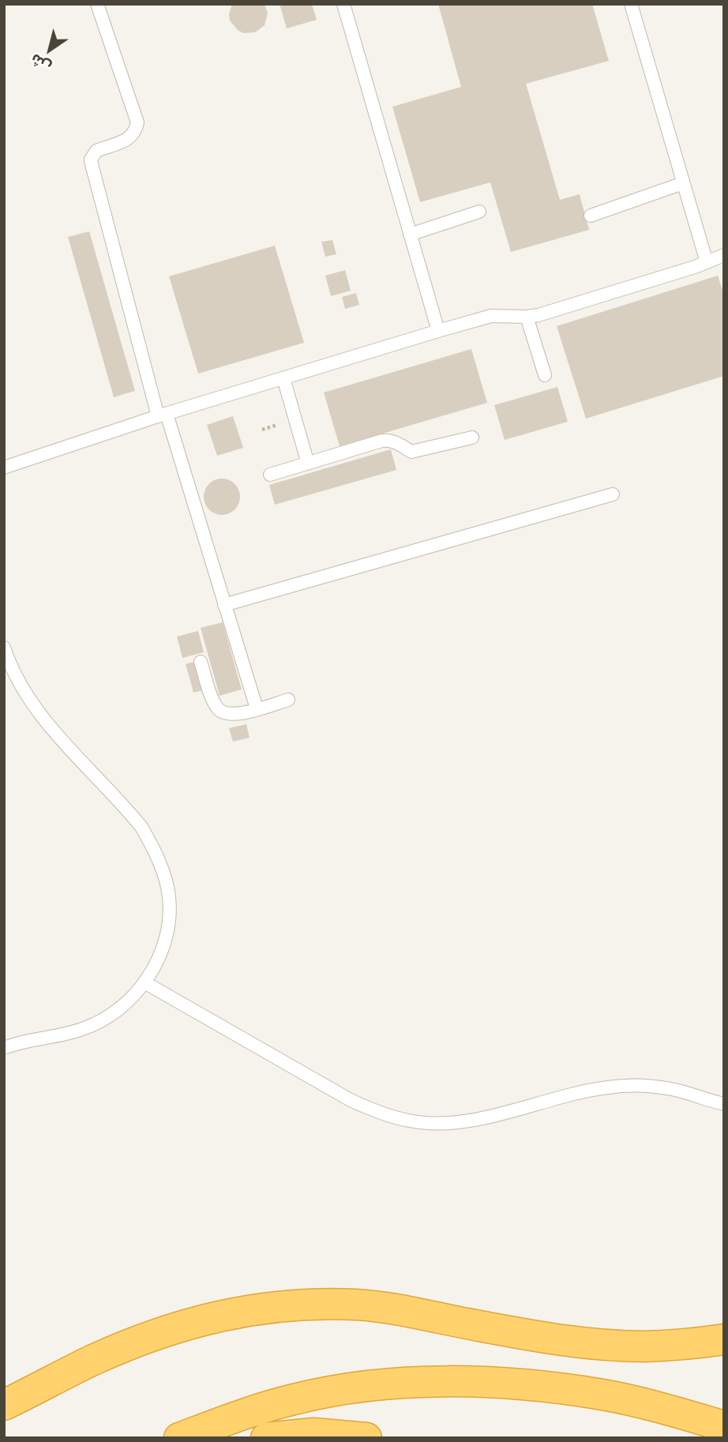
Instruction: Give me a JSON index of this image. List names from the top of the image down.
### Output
{
  "north": "bottom left"
}
